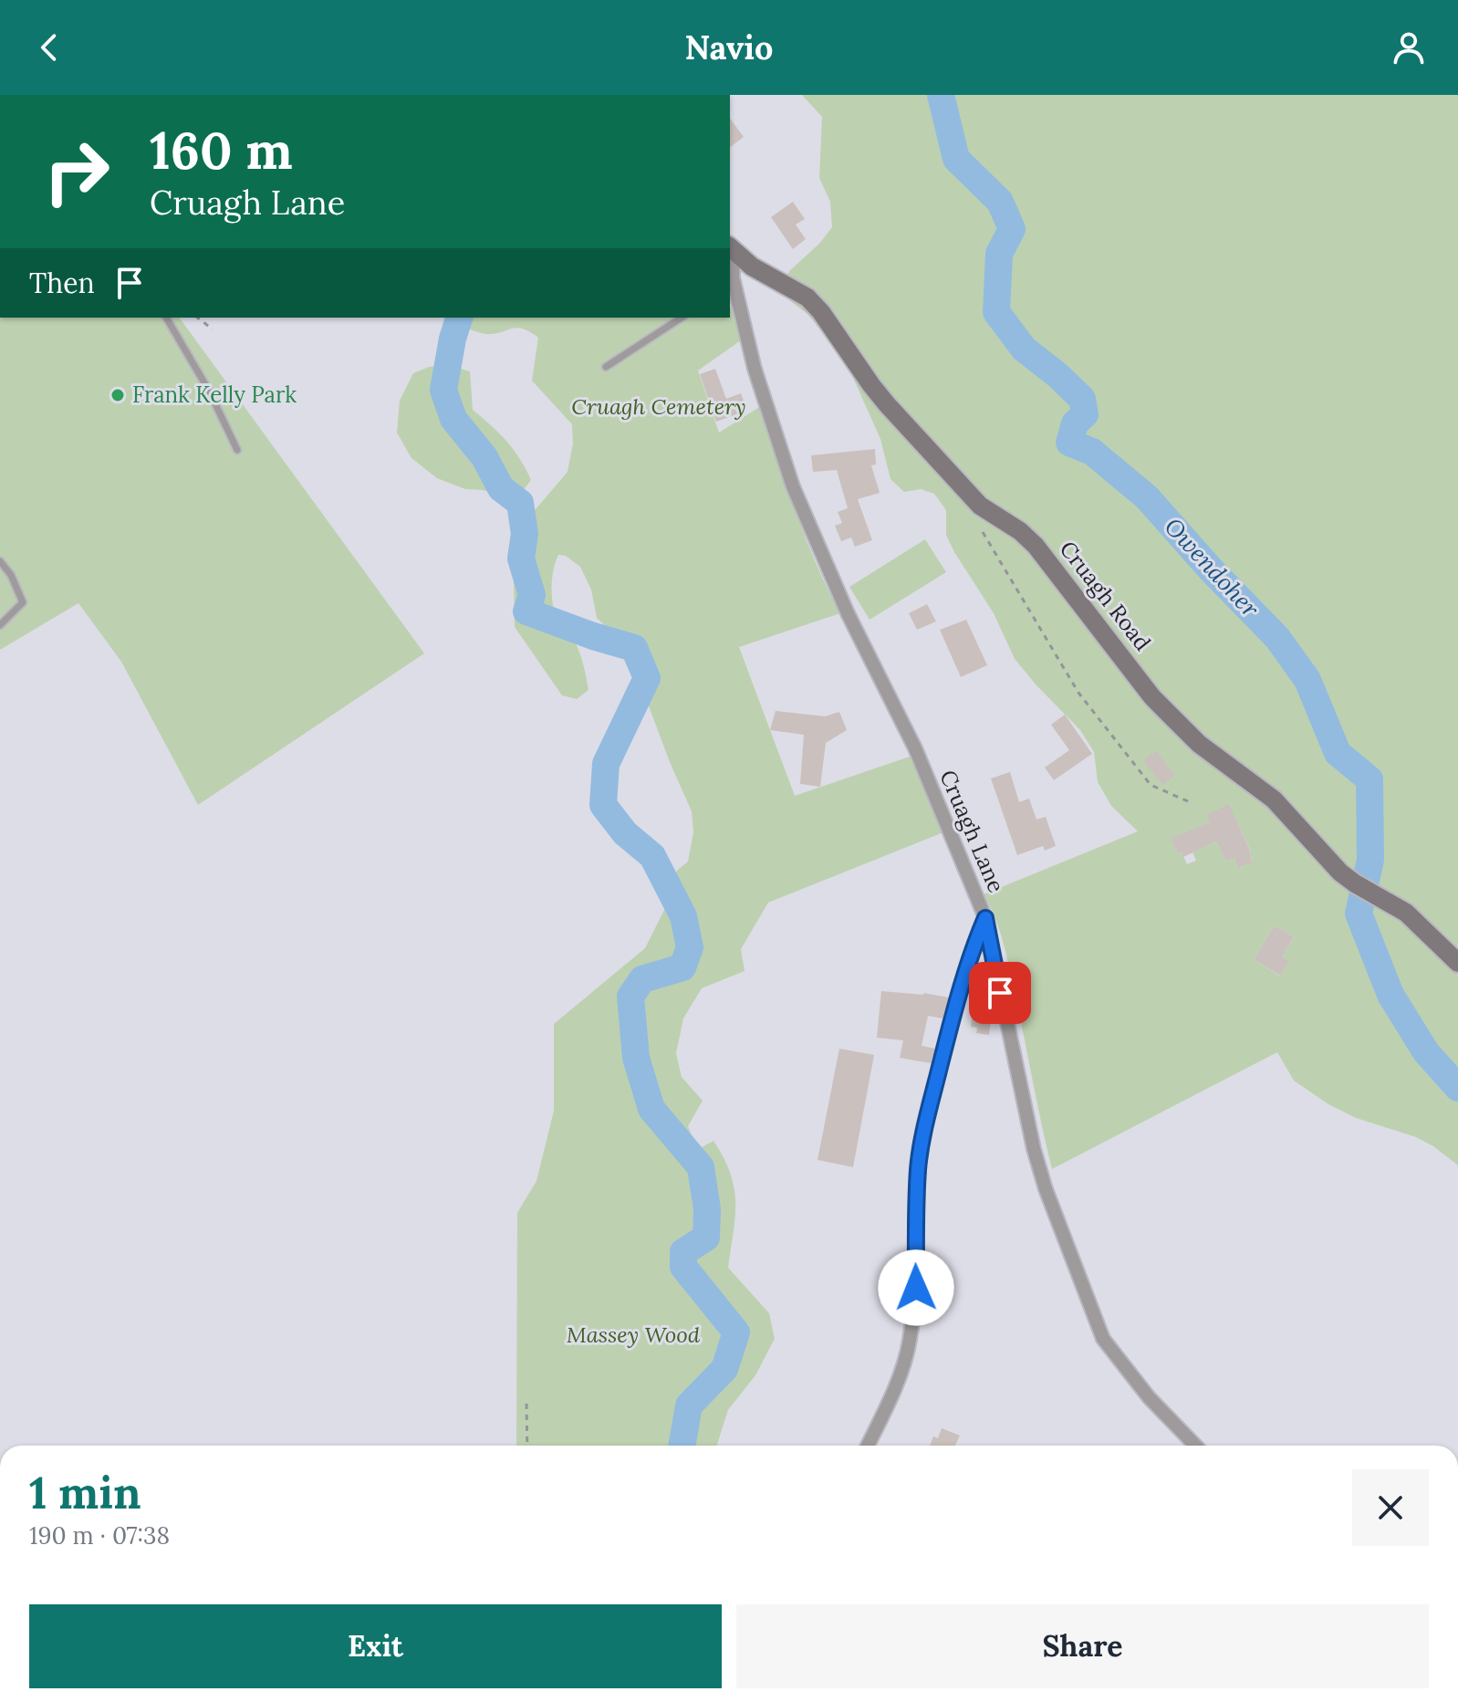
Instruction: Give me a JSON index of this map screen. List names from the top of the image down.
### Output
{
  "streets": {
    "main road": ["Cruagh Road"],
    "street": ["Cruagh Lane"]
  },
  "crossings": [
    ["Cruagh Road", "Cruagh Lane"]
  ],
  "water": ["Owendoher"],
  "parks": ["Cruagh Cemetery", "Massey Wood"],
  "places": ["Frank Kelly Park"],
  "page": {
    "header": "Navio",
    "turn": ["160 m", "Cruagh Lane"],
    "then": "Then",
    "heading": ["1 min", "190 m · 07:38"],
    "buttons": ["Exit", "Share"]
  }
}
